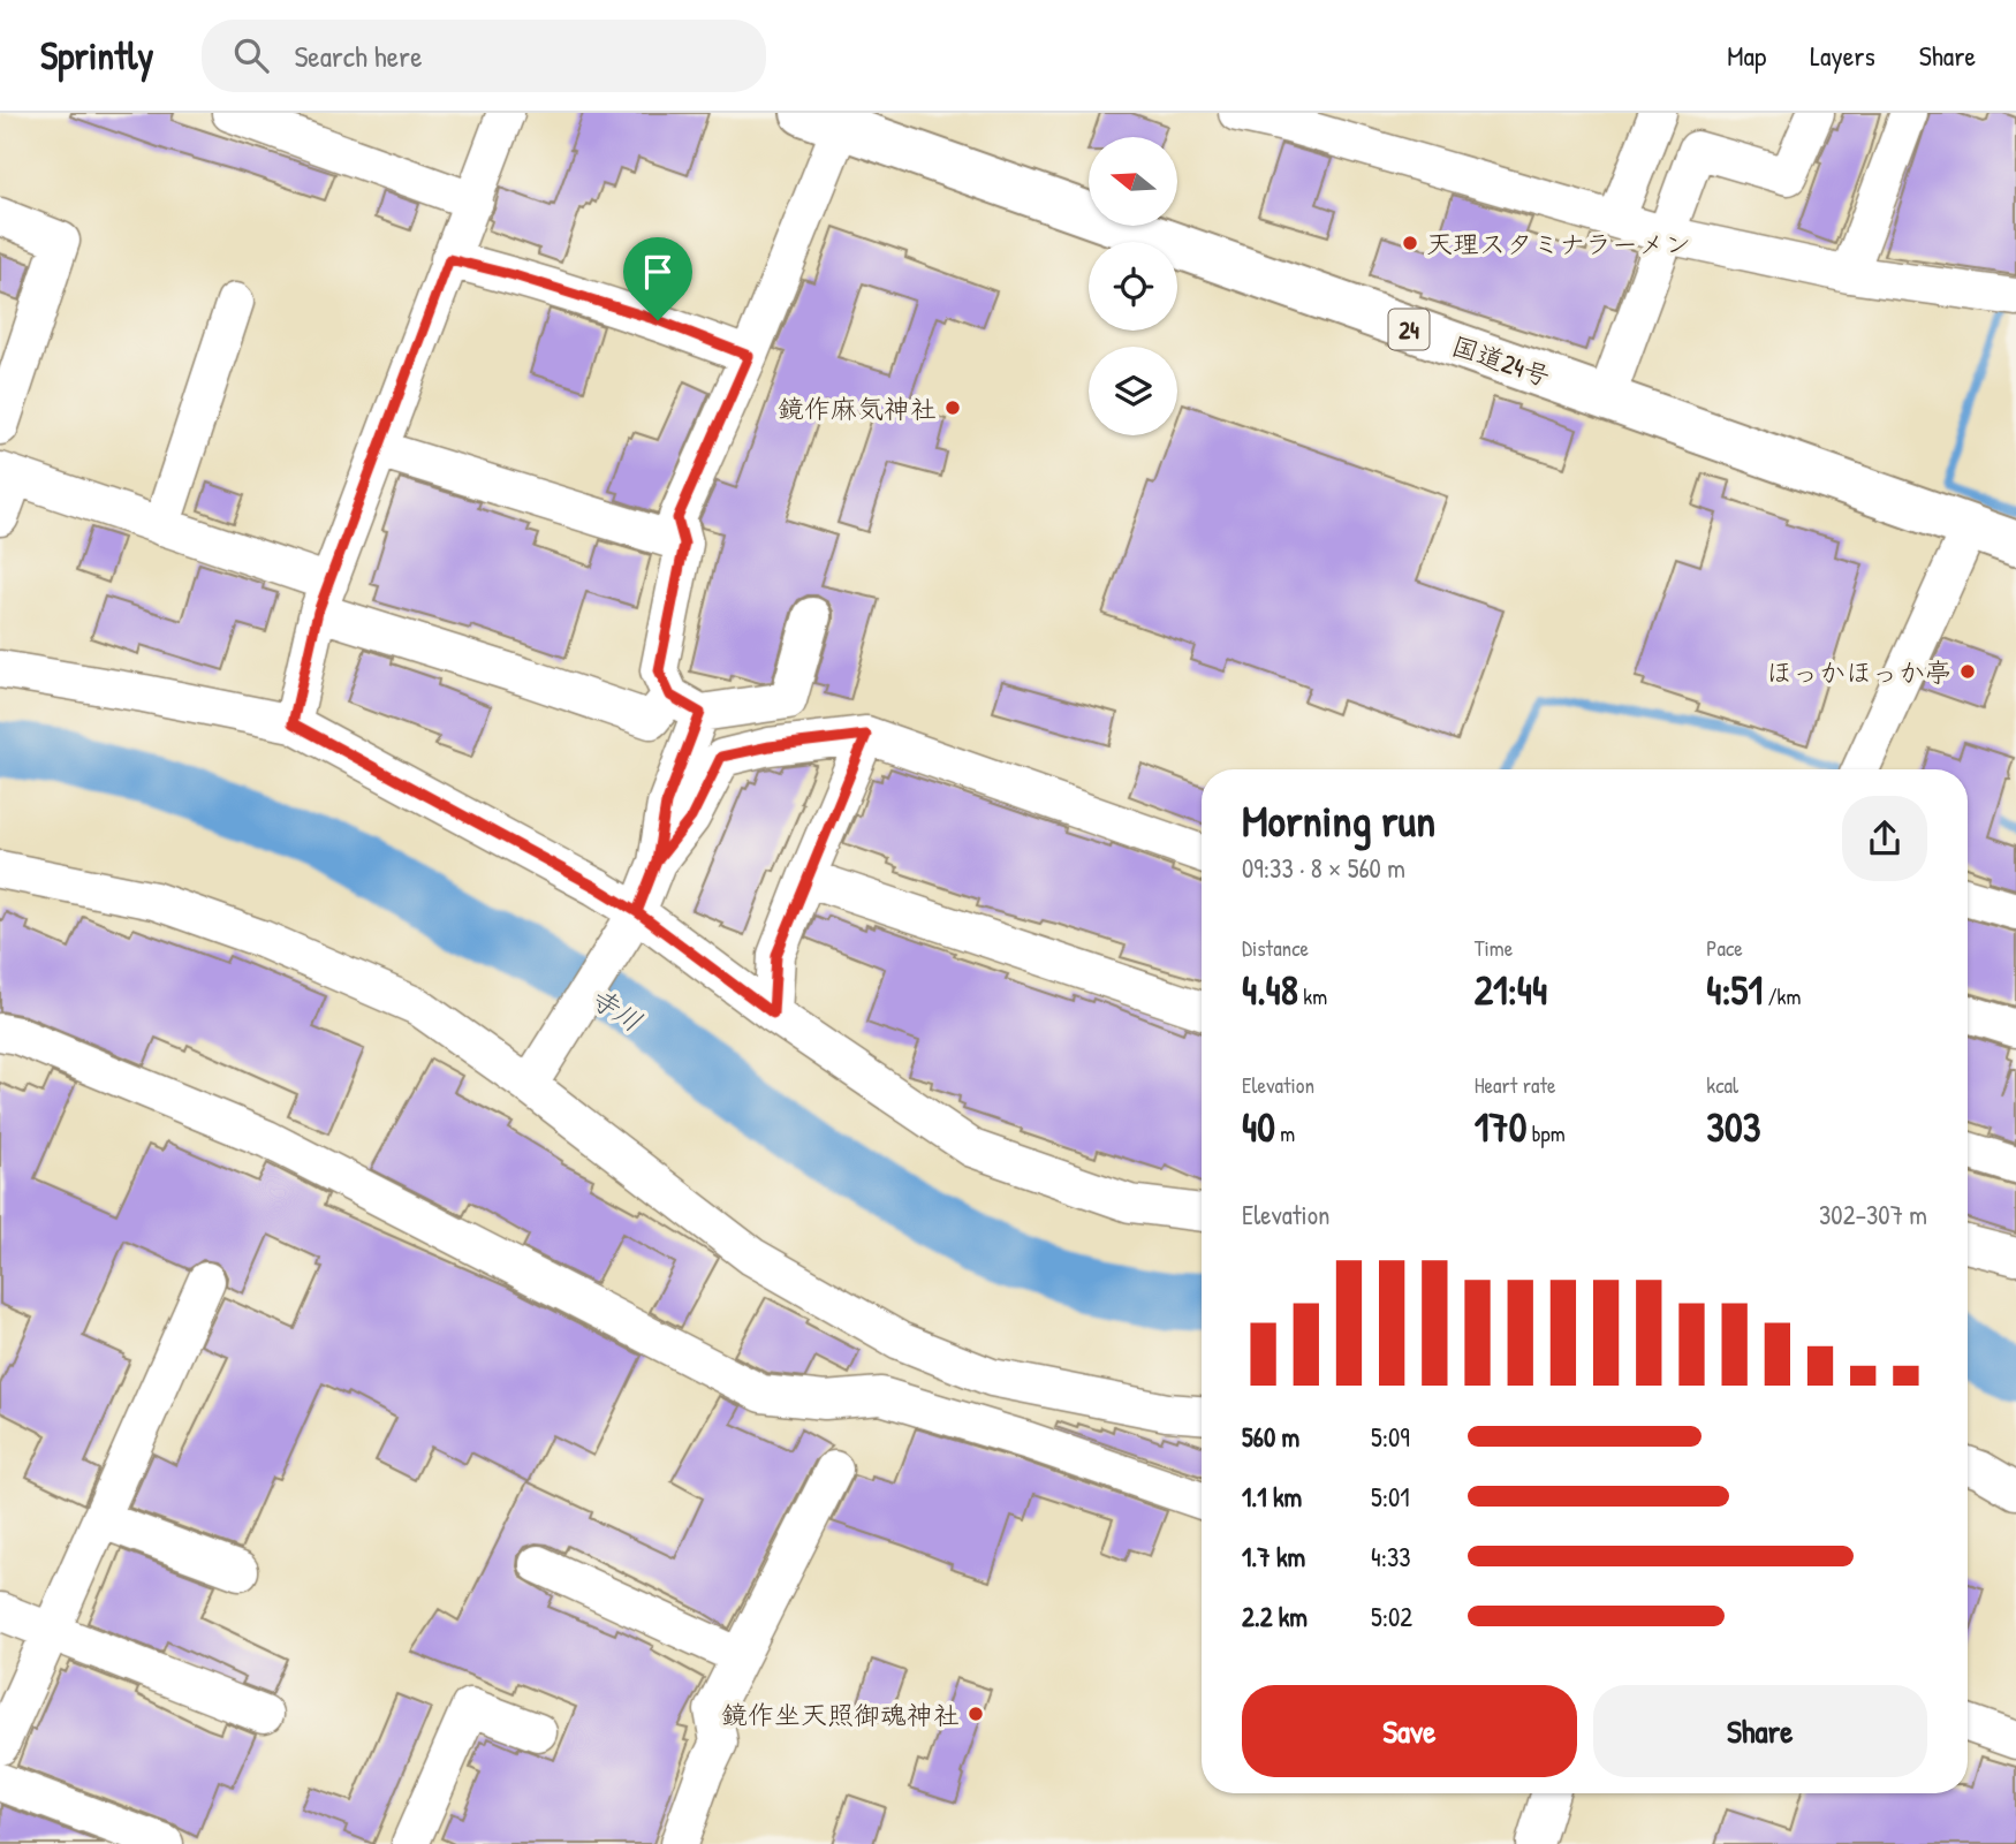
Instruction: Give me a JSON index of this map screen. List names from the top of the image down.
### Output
{
  "streets": {
    "highway": ["24", "国道24号"]
  },
  "water": ["寺川"],
  "places": [
    "天理スタミナラーメン",
    "鏡作麻気神社",
    "ほっかほっか亭",
    "鏡作坐天照御魂神社"
  ],
  "north": "left",
  "page": {
    "header": "Sprintly",
    "search": "Search here",
    "nav": ["Map", "Layers", "Share"],
    "heading": ["Morning run", "09:33 · 8 × 560 m"],
    "stats": [
      ["Distance", "4.48 km"],
      ["Time", "21:44"],
      ["Pace", "4:51 /km"],
      ["Elevation", "40 m"],
      ["Heart rate", "170 bpm"],
      ["kcal", "303"]
    ],
    "chart": ["Elevation", "302–307 m"],
    "list": [
      {
        "name": "560 m",
        "note": "5:09"
      },
      {
        "name": "1.1 km",
        "note": "5:01"
      },
      {
        "name": "1.7 km",
        "note": "4:33"
      },
      {
        "name": "2.2 km",
        "note": "5:02"
      }
    ],
    "buttons": ["Save", "Share"]
  }
}
